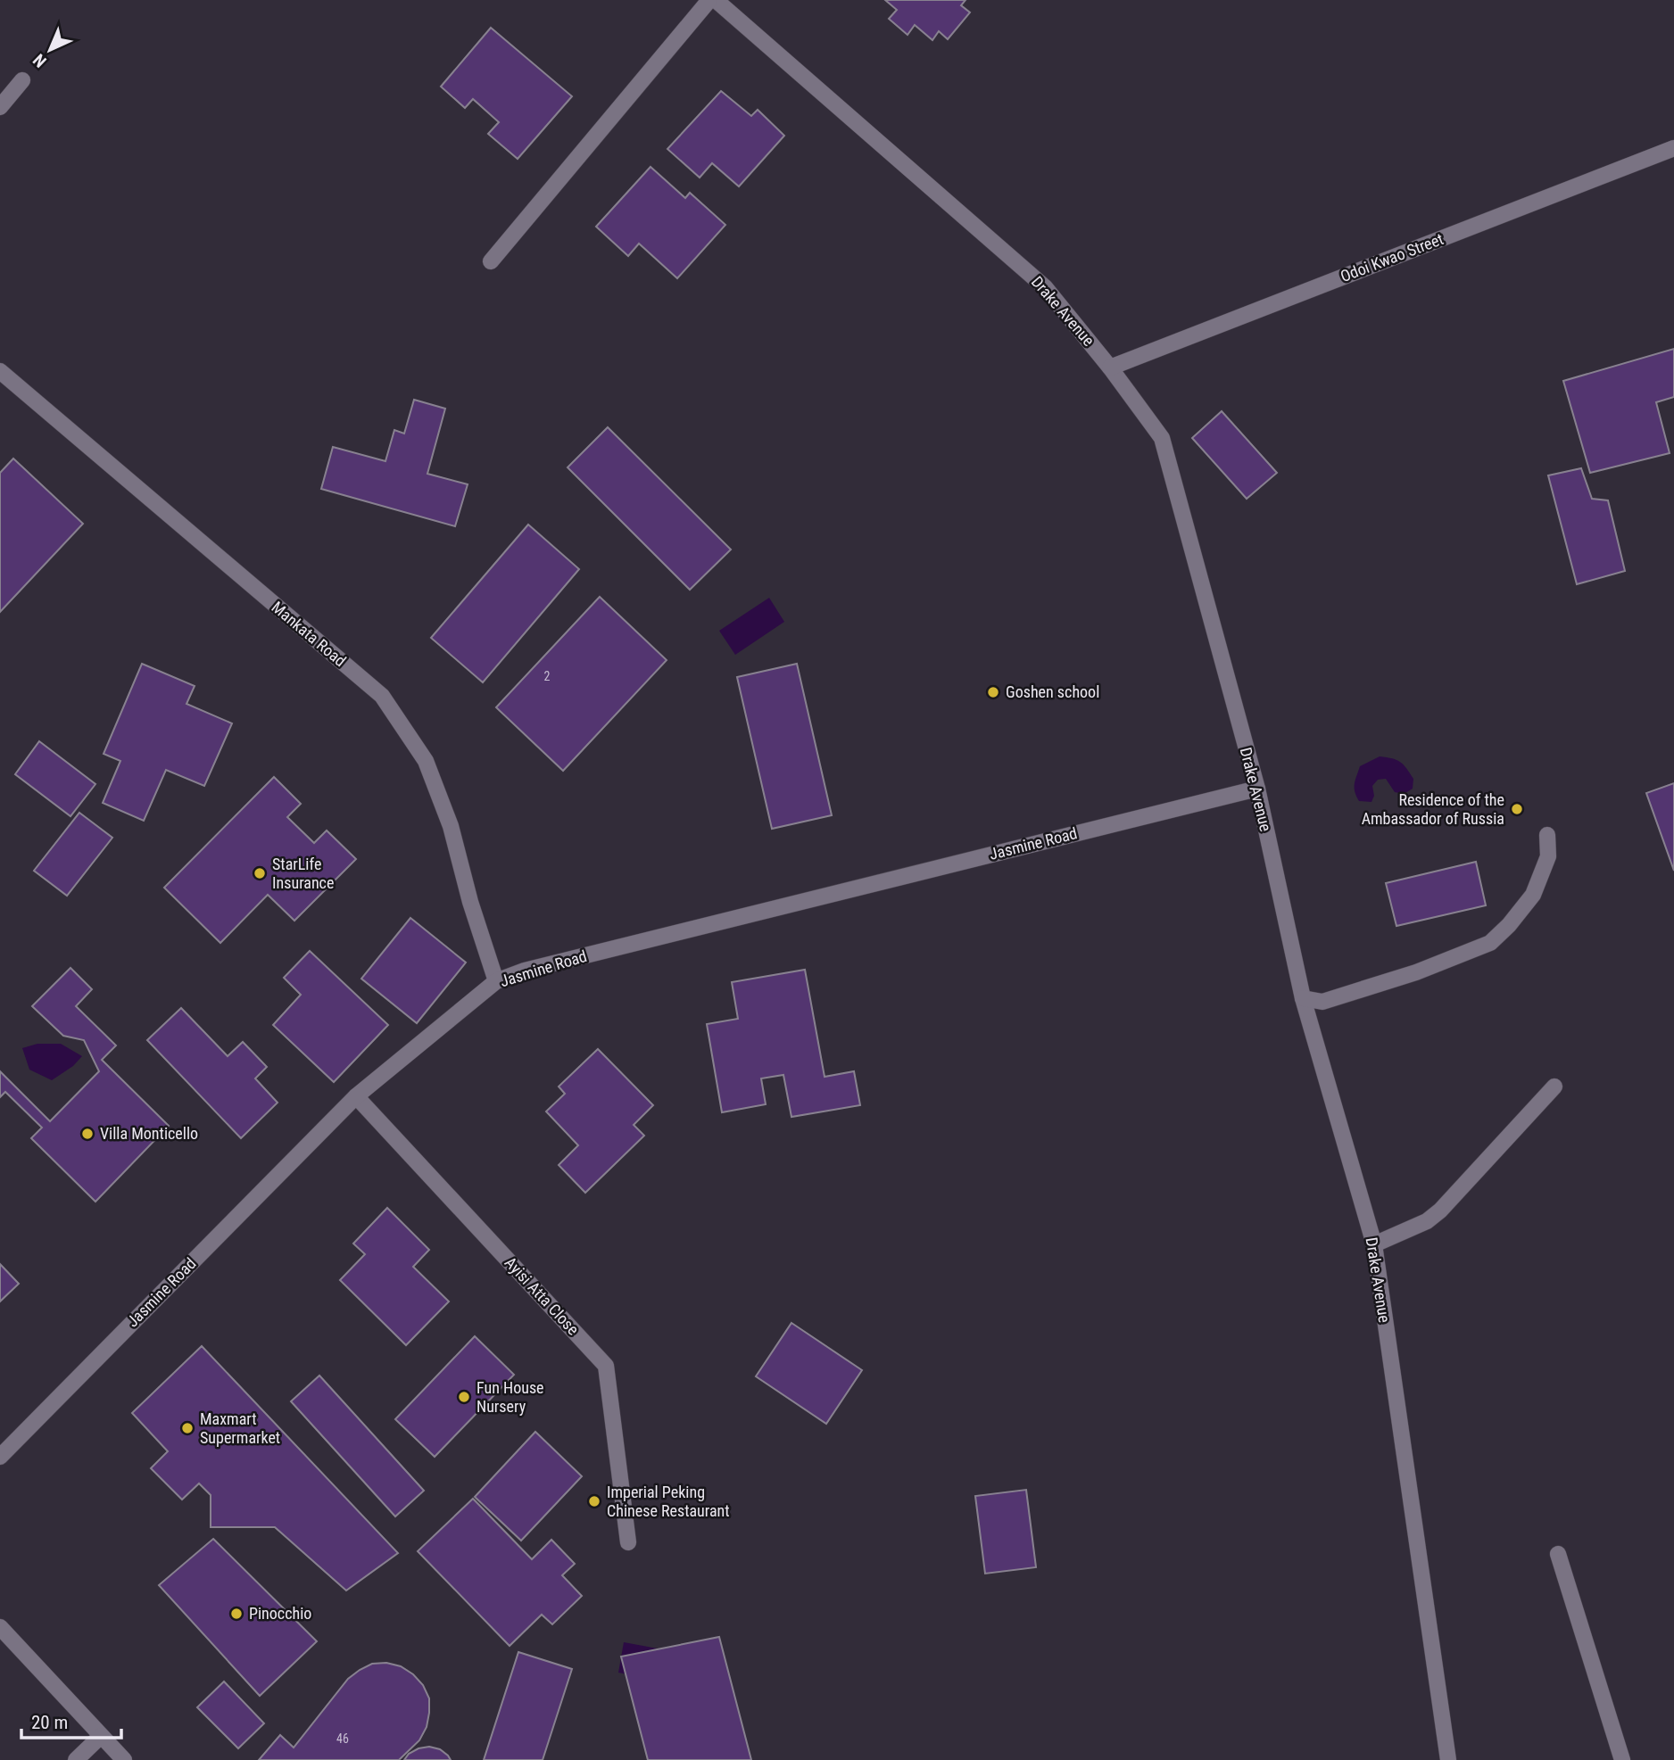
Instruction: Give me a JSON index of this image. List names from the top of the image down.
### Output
{
  "streets": {
    "street": [
      "Odoi Kwao Street",
      "Drake Avenue",
      "Mankata Road",
      "Jasmine Road",
      "Ayisi Atta Close"
    ]
  },
  "crossings": [
    ["Odoi Kwao Street", "Drake Avenue"],
    ["Drake Avenue", "Jasmine Road"],
    ["Mankata Road", "Jasmine Road"],
    ["Jasmine Road", "Ayisi Atta Close"]
  ],
  "places": [
    "Goshen school",
    "Residence of the Ambassador of Russia",
    "StarLife Insurance",
    "Villa Monticello",
    "Fun House Nursery",
    "Maxmart Supermarket",
    "Imperial Peking Chinese Restaurant",
    "Pinocchio"
  ],
  "house_numbers": ["2", "46"],
  "scale_bar": "20 m",
  "north": "bottom left"
}
